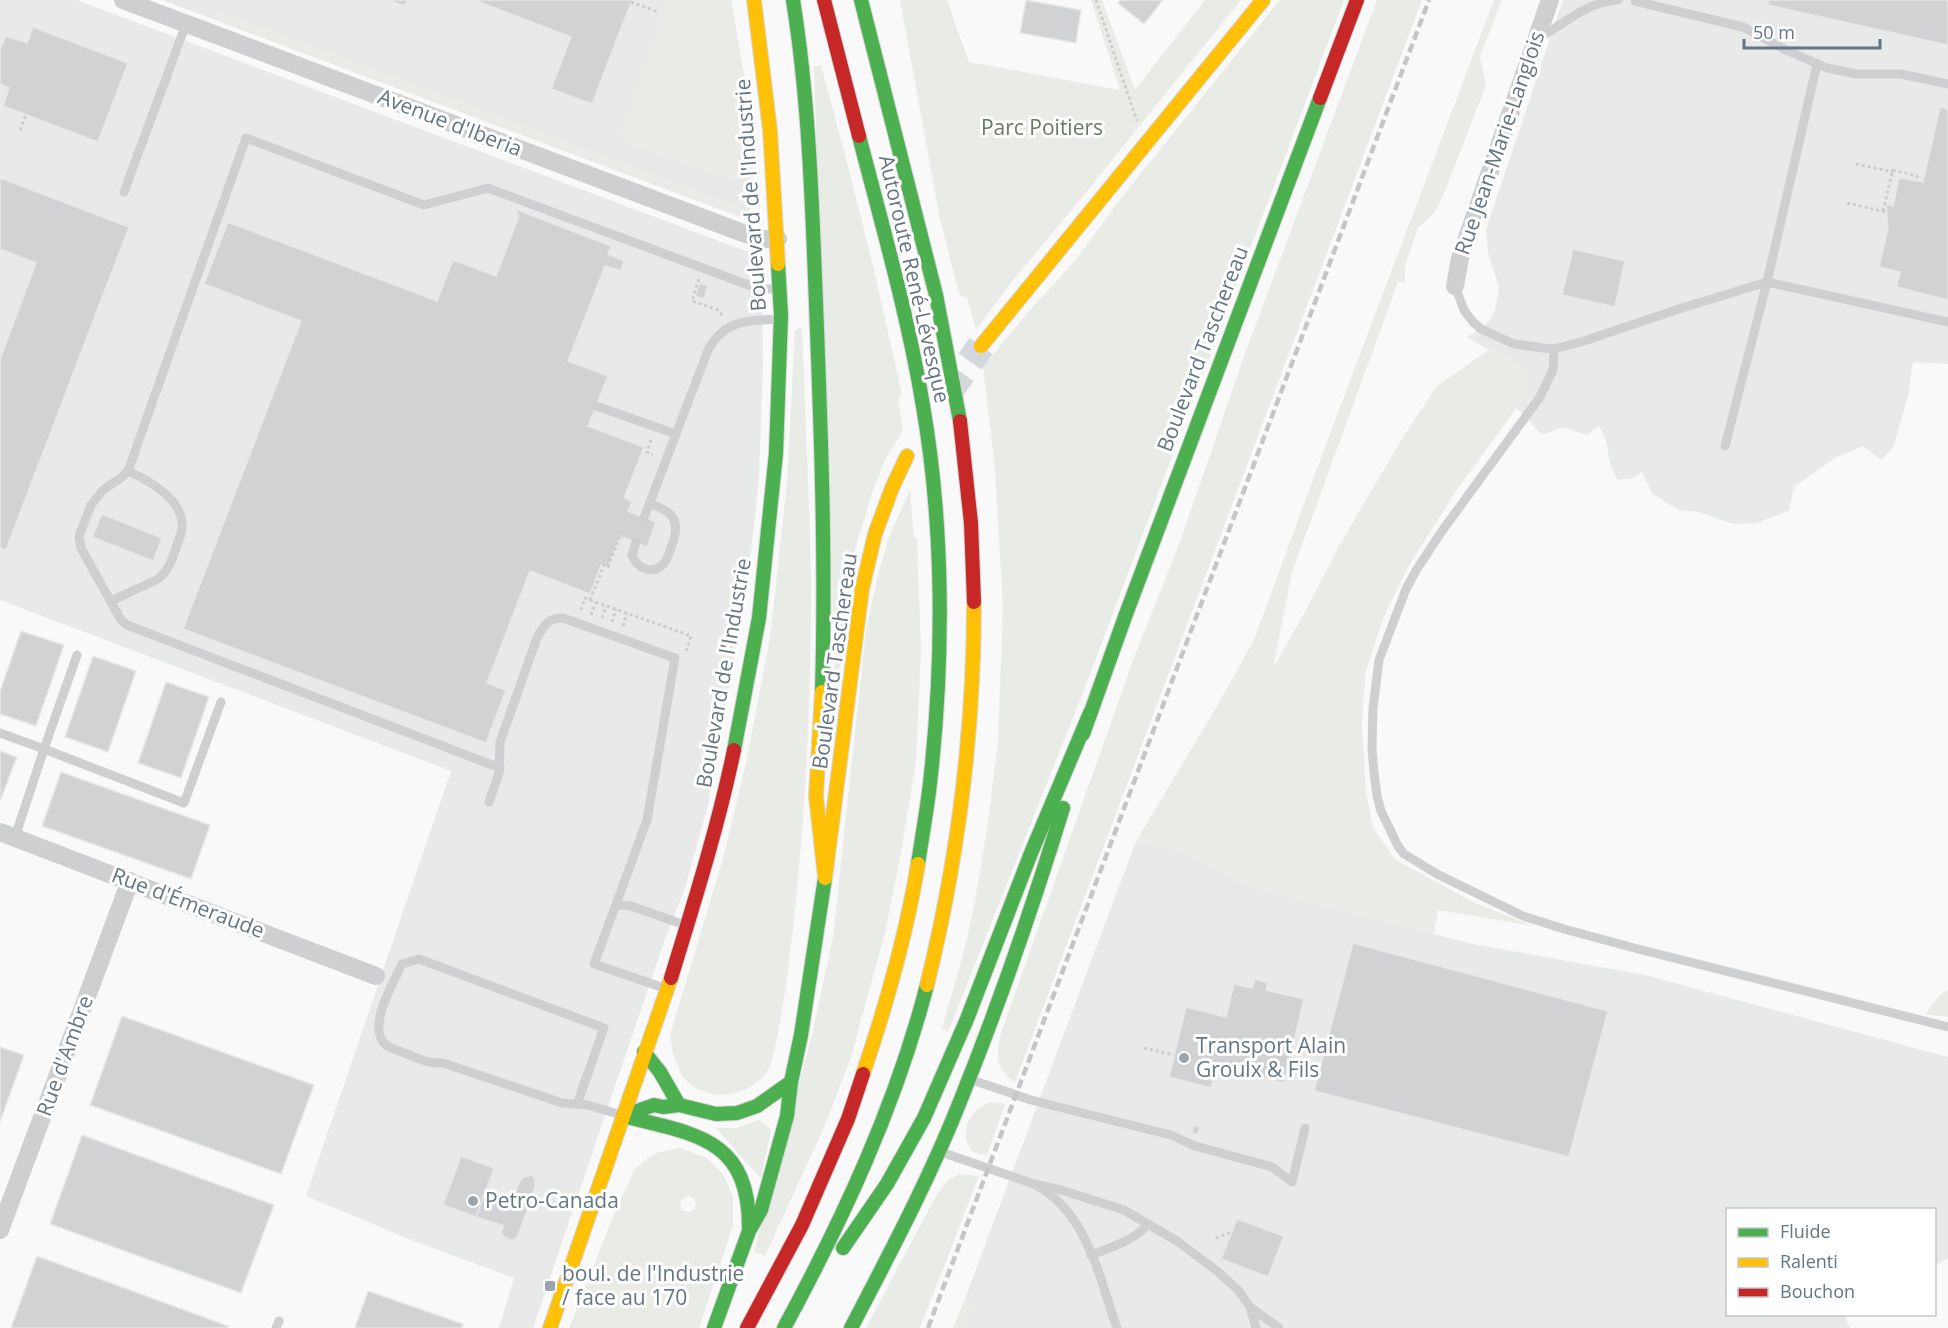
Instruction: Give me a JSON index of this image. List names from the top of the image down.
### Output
{
  "streets": {
    "main road": ["Boulevard de l'Industrie", "Autoroute René-Lévesque", "Boulevard Taschereau"],
    "street": [
      "Avenue d'Iberia",
      "Rue Jean-Marie-Langlois",
      "Rue d'Émeraude",
      "Rue d'Ambre"
    ]
  },
  "crossings": [
    ["Avenue d'Iberia", "Boulevard de l'Industrie"],
    ["Rue d'Émeraude", "Rue d'Ambre"]
  ],
  "parks": ["Parc Poitiers"],
  "places": {
    "other": ["Transport Alain Groulx & Fils", "Petro-Canada"],
    "transit": ["boul. de l'Industrie / face au 170"]
  },
  "legend": ["Fluide", "Ralenti", "Bouchon"],
  "scale_bar": "50 m"
}
